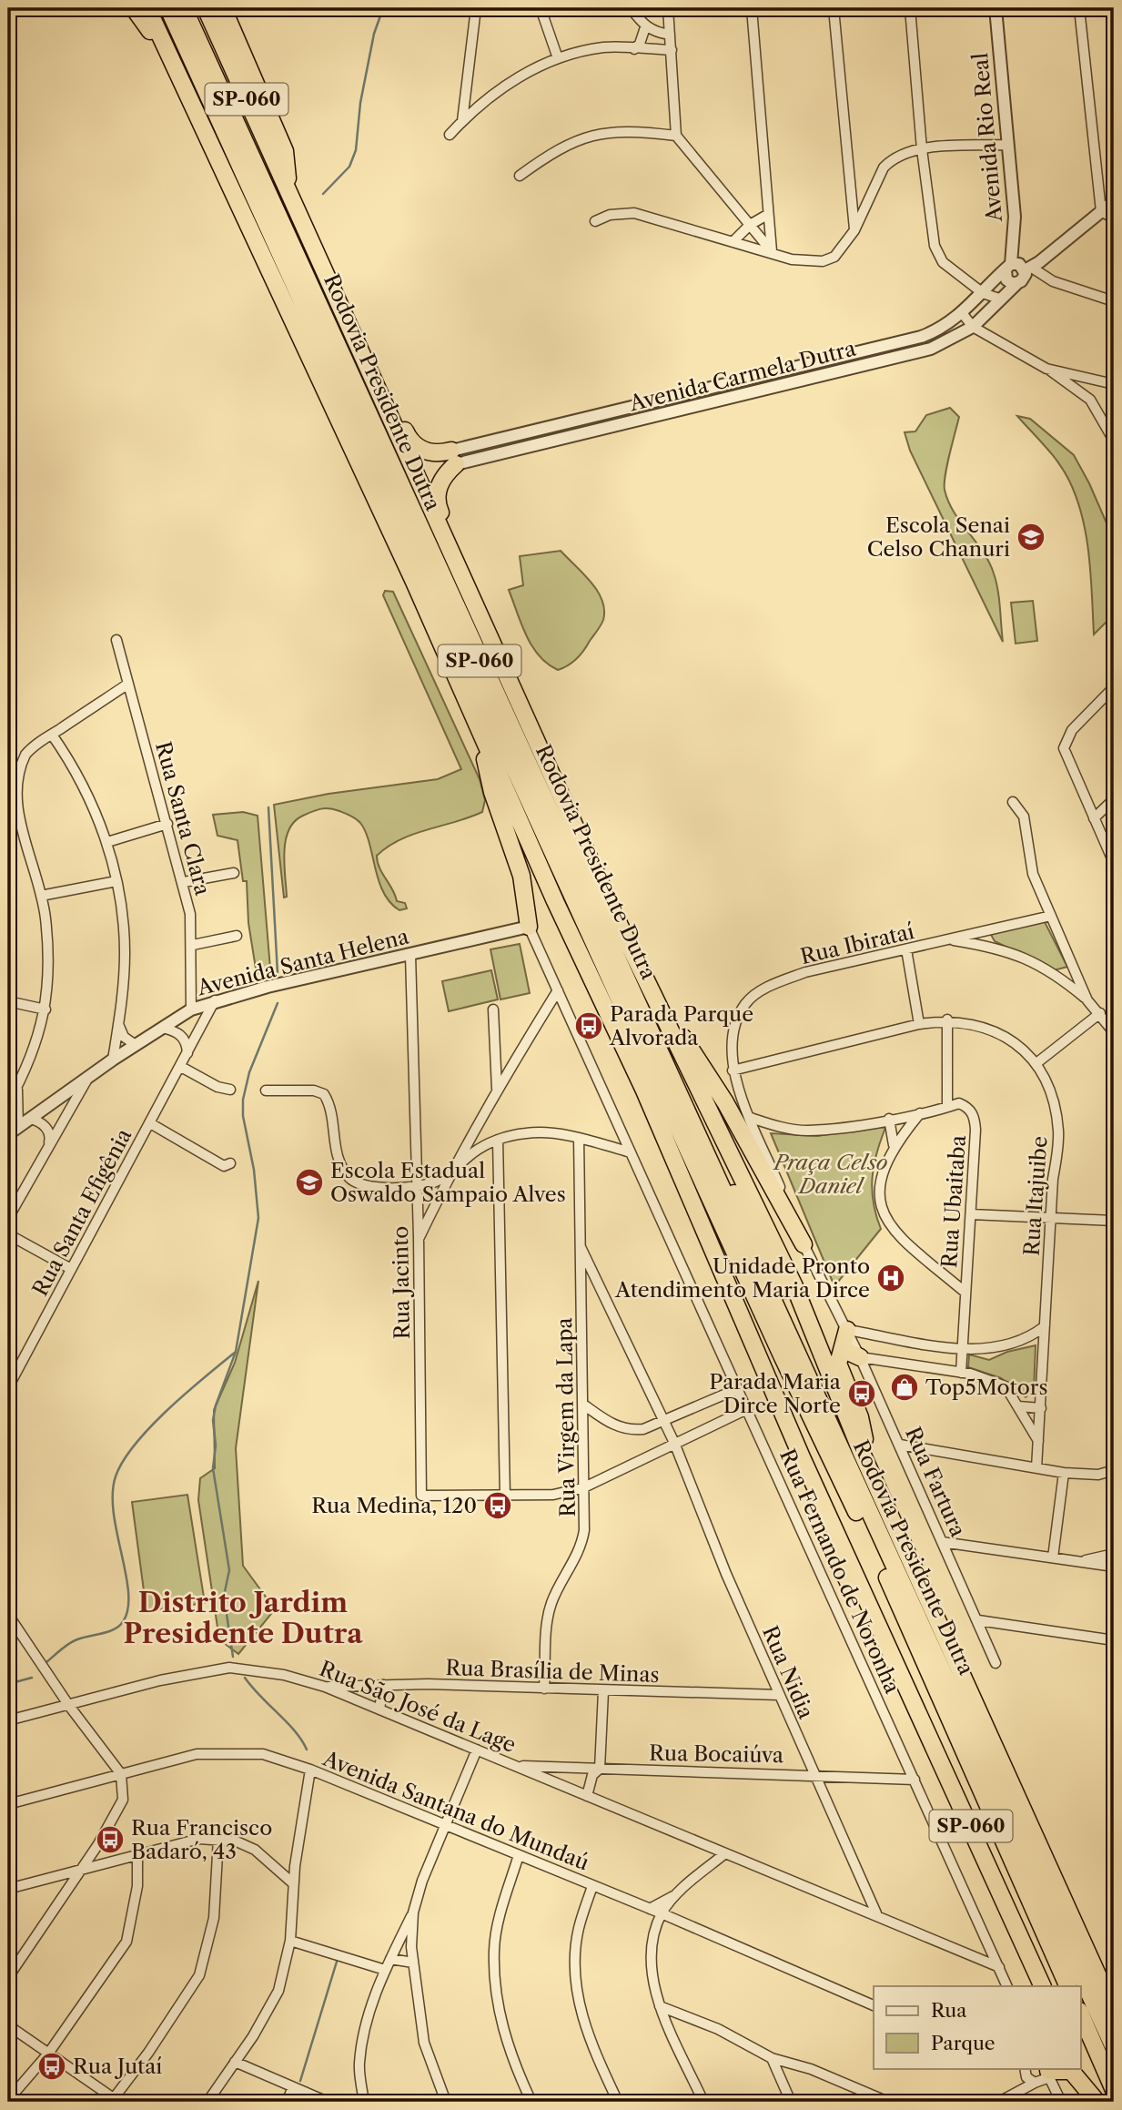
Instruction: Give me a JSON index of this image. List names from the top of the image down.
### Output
{
  "streets": {
    "highway": ["SP-060", "Rodovia Presidente Dutra"],
    "street": [
      "Avenida Rio Real",
      "Avenida Carmela Dutra",
      "Rua Santa Clara",
      "Rua Ibirataí",
      "Avenida Santa Helena",
      "Rua Itajuibe",
      "Rua Ubaitaba",
      "Rua Santa Efigênia",
      "Rua Jacinto",
      "Rua Virgem da Lapa",
      "Rua Fartura",
      "Rua Fernando de Noronha",
      "Rua Brasília de Minas",
      "Rua Nidia",
      "Rua São José da Lage",
      "Rua Bocaiúva",
      "Avenida Santana do Mundaú"
    ]
  },
  "crossings": [
    ["Avenida Rio Real", "Avenida Carmela Dutra"],
    ["Rua Santa Clara", "Avenida Santa Helena"],
    ["Rua Ibirataí", "Rua Itajuibe"],
    ["Rua Ibirataí", "Rua Fartura"],
    ["Avenida Santa Helena", "Rua Santa Efigênia"],
    ["Avenida Santa Helena", "Rua Jacinto"],
    ["Avenida Santa Helena", "Rua Fernando de Noronha"],
    ["Rua Itajuibe", "Rua Fartura"],
    ["Rua Ubaitaba", "Rua Fartura"],
    ["Rua Virgem da Lapa", "Rua Brasília de Minas"],
    ["Rua Virgem da Lapa", "Rua Nidia"],
    ["Rua Fernando de Noronha", "Rua São José da Lage"],
    ["Rua Fernando de Noronha", "Rua Bocaiúva"],
    ["Rua Brasília de Minas", "Rua Nidia"],
    ["Rua Brasília de Minas", "Rua São José da Lage"],
    ["Rua Nidia", "Rua São José da Lage"],
    ["Rua Nidia", "Rua Bocaiúva"],
    ["Rua São José da Lage", "Rua Bocaiúva"]
  ],
  "districts": ["Distrito Jardim Presidente Dutra"],
  "parks": ["Praça Celso Daniel"],
  "places": {
    "school or university": ["Escola Senai Celso Chanuri", "Escola Estadual Oswaldo Sampaio Alves"],
    "bus stop": [
      "Parada Parque Alvorada",
      "Parada Maria Dirce Norte",
      "Rua Medina, 120",
      "Rua Francisco Badaró, 43",
      "Rua Jutaí"
    ],
    "hospital": ["Unidade Pronto Atendimento Maria Dirce"],
    "shop": ["Top5Motors"]
  },
  "legend": ["Rua", "Parque"]
}
